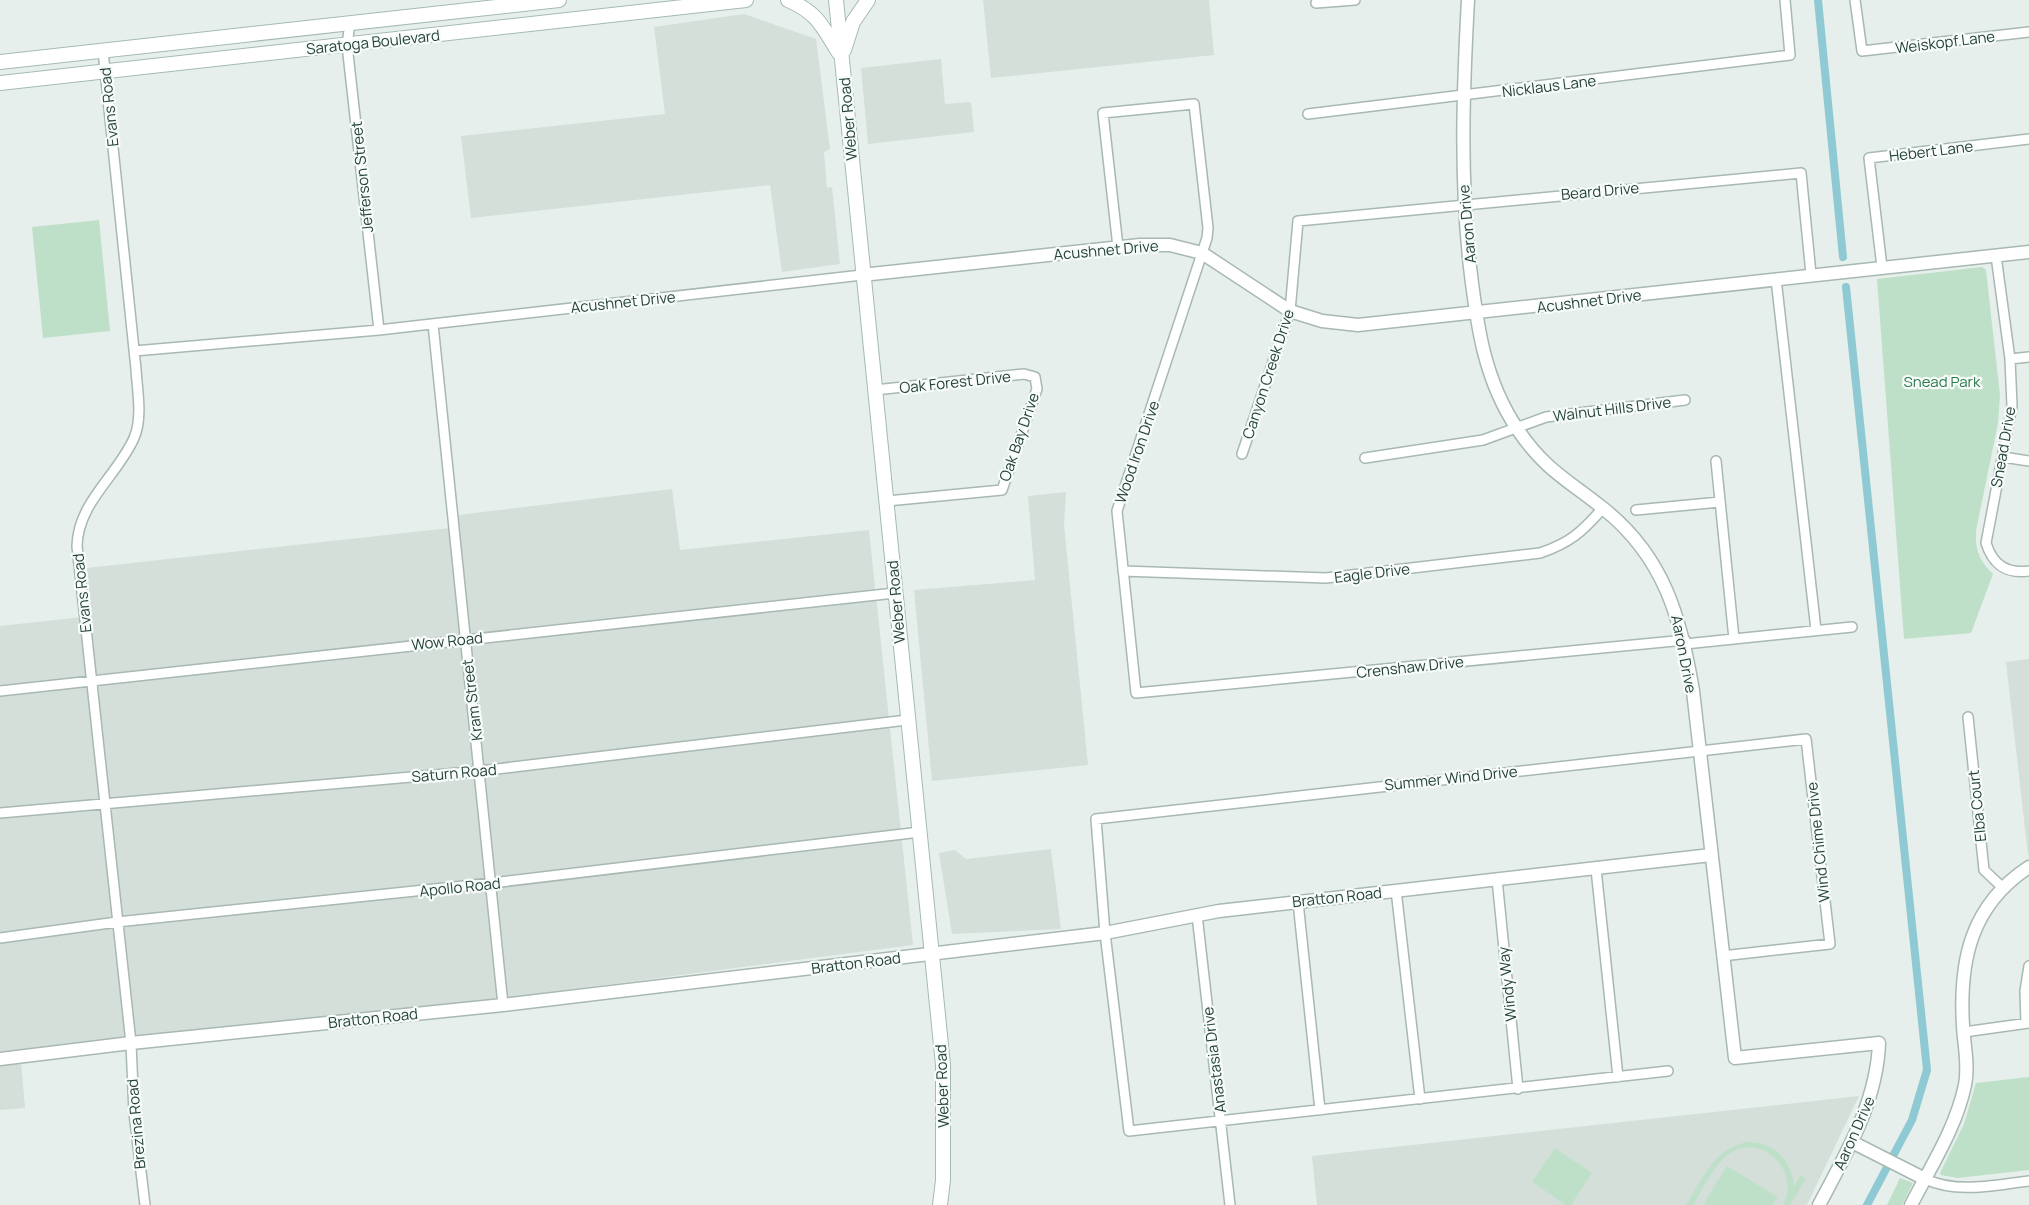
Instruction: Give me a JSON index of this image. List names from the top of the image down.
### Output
{
  "streets": {
    "main road": ["Saratoga Boulevard", "Weber Road"],
    "street": [
      "Weiskopf Lane",
      "Nicklaus Lane",
      "Evans Road",
      "Hebert Lane",
      "Jefferson Street",
      "Beard Drive",
      "Aaron Drive",
      "Acushnet Drive",
      "Canyon Creek Drive",
      "Oak Forest Drive",
      "Walnut Hills Drive",
      "Oak Bay Drive",
      "Snead Drive",
      "Wood Iron Drive",
      "Eagle Drive",
      "Wow Road",
      "Crenshaw Drive",
      "Kram Street",
      "Saturn Road",
      "Summer Wind Drive",
      "Elba Court",
      "Wind Chime Drive",
      "Apollo Road",
      "Bratton Road",
      "Windy Way",
      "Anastasia Drive",
      "Brezina Road"
    ]
  },
  "crossings": [
    ["Saratoga Boulevard", "Evans Road"],
    ["Saratoga Boulevard", "Jefferson Street"],
    ["Nicklaus Lane", "Aaron Drive"],
    ["Evans Road", "Acushnet Drive"],
    ["Evans Road", "Wow Road"],
    ["Evans Road", "Saturn Road"],
    ["Evans Road", "Apollo Road"],
    ["Evans Road", "Bratton Road"],
    ["Evans Road", "Brezina Road"],
    ["Weber Road", "Acushnet Drive"],
    ["Weber Road", "Oak Forest Drive"],
    ["Weber Road", "Oak Bay Drive"],
    ["Weber Road", "Wow Road"],
    ["Weber Road", "Saturn Road"],
    ["Weber Road", "Apollo Road"],
    ["Weber Road", "Bratton Road"],
    ["Hebert Lane", "Acushnet Drive"],
    ["Jefferson Street", "Acushnet Drive"],
    ["Beard Drive", "Aaron Drive"],
    ["Beard Drive", "Acushnet Drive"],
    ["Beard Drive", "Canyon Creek Drive"],
    ["Aaron Drive", "Acushnet Drive"],
    ["Aaron Drive", "Walnut Hills Drive"],
    ["Aaron Drive", "Eagle Drive"],
    ["Aaron Drive", "Crenshaw Drive"],
    ["Aaron Drive", "Summer Wind Drive"],
    ["Aaron Drive", "Wind Chime Drive"],
    ["Aaron Drive", "Bratton Road"],
    ["Acushnet Drive", "Canyon Creek Drive"],
    ["Acushnet Drive", "Snead Drive"],
    ["Acushnet Drive", "Wood Iron Drive"],
    ["Acushnet Drive", "Kram Street"],
    ["Oak Forest Drive", "Oak Bay Drive"],
    ["Wood Iron Drive", "Eagle Drive"],
    ["Wood Iron Drive", "Crenshaw Drive"],
    ["Wow Road", "Kram Street"],
    ["Kram Street", "Saturn Road"],
    ["Kram Street", "Apollo Road"],
    ["Kram Street", "Bratton Road"],
    ["Summer Wind Drive", "Wind Chime Drive"],
    ["Summer Wind Drive", "Bratton Road"],
    ["Bratton Road", "Windy Way"],
    ["Bratton Road", "Anastasia Drive"],
    ["Bratton Road", "Brezina Road"]
  ],
  "parks": ["Snead Park"]
}
